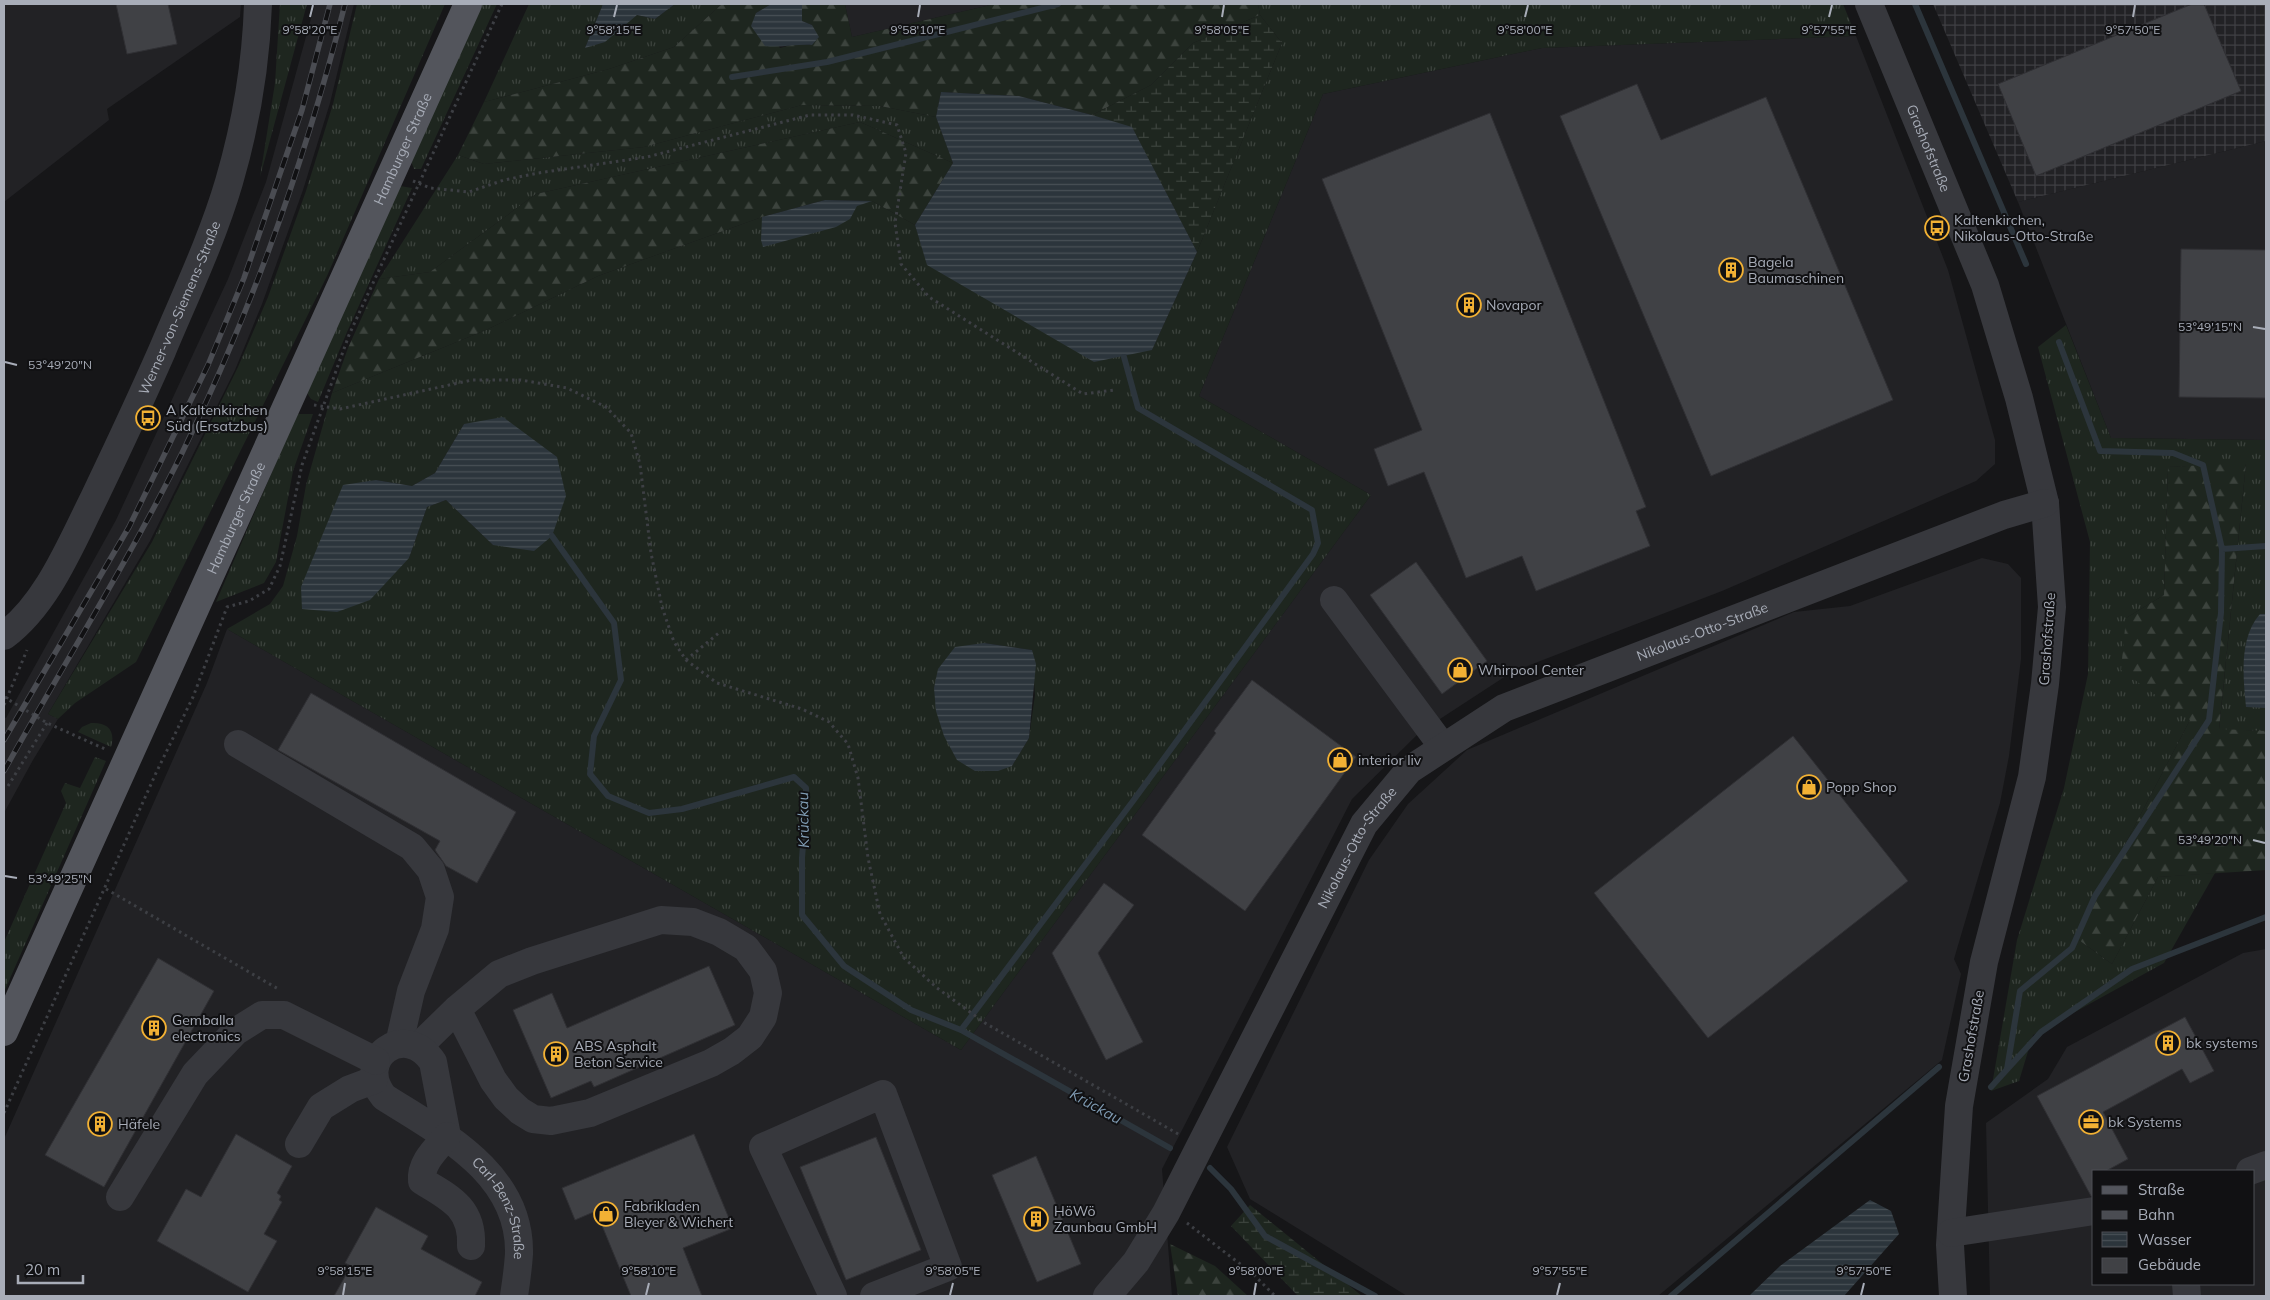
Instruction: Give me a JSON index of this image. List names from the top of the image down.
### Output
{
  "streets": {
    "main road": ["Hamburger Straße"],
    "street": [
      "Grashofstraße",
      "Werner-von-Siemens-Straße",
      "Nikolaus-Otto-Straße",
      "Carl-Benz-Straße"
    ]
  },
  "crossings": [
    ["Grashofstraße", "Nikolaus-Otto-Straße"]
  ],
  "water": ["Krückau"],
  "places": {
    "bus stop": ["Kaltenkirchen, Nikolaus-Otto-Straße", "A Kaltenkirchen Süd (Ersatzbus)"],
    "building": [
      "Bagela Baumaschinen",
      "Novapor",
      "Gemballa electronics",
      "bk systems",
      "ABS Asphalt Beton Service",
      "Häfele",
      "HöWö Zaunbau GmbH"
    ],
    "shop": [
      "Whirpool Center",
      "interior liv",
      "Popp Shop",
      "Fabrikladen Bleyer & Wichert"
    ],
    "office": ["bk Systems"]
  },
  "legend": [
    "Straße",
    "Bahn",
    "Wasser",
    "Gebäude"
  ],
  "scale_bar": "20 m",
  "coordinates": [
    "9°58'20\"E",
    "9°58'15\"E",
    "9°58'10\"E",
    "9°58'05\"E",
    "9°58'00\"E",
    "9°57'55\"E",
    "9°57'50\"E",
    "53°49'15\"N",
    "53°49'20\"N",
    "53°49'25\"N"
  ]
}
